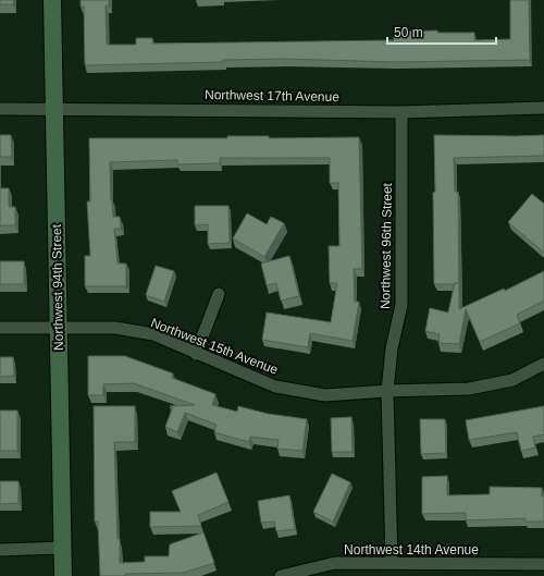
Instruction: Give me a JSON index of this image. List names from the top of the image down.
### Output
{
  "streets": {
    "street": [
      "Northwest 17th Avenue",
      "Northwest 96th Street",
      "Northwest 94th Street",
      "Northwest 15th Avenue",
      "Northwest 14th Avenue"
    ]
  },
  "crossings": [
    ["Northwest 17th Avenue", "Northwest 96th Street"],
    ["Northwest 17th Avenue", "Northwest 94th Street"],
    ["Northwest 96th Street", "Northwest 15th Avenue"],
    ["Northwest 96th Street", "Northwest 14th Avenue"],
    ["Northwest 94th Street", "Northwest 15th Avenue"]
  ],
  "scale_bar": "50 m"
}
